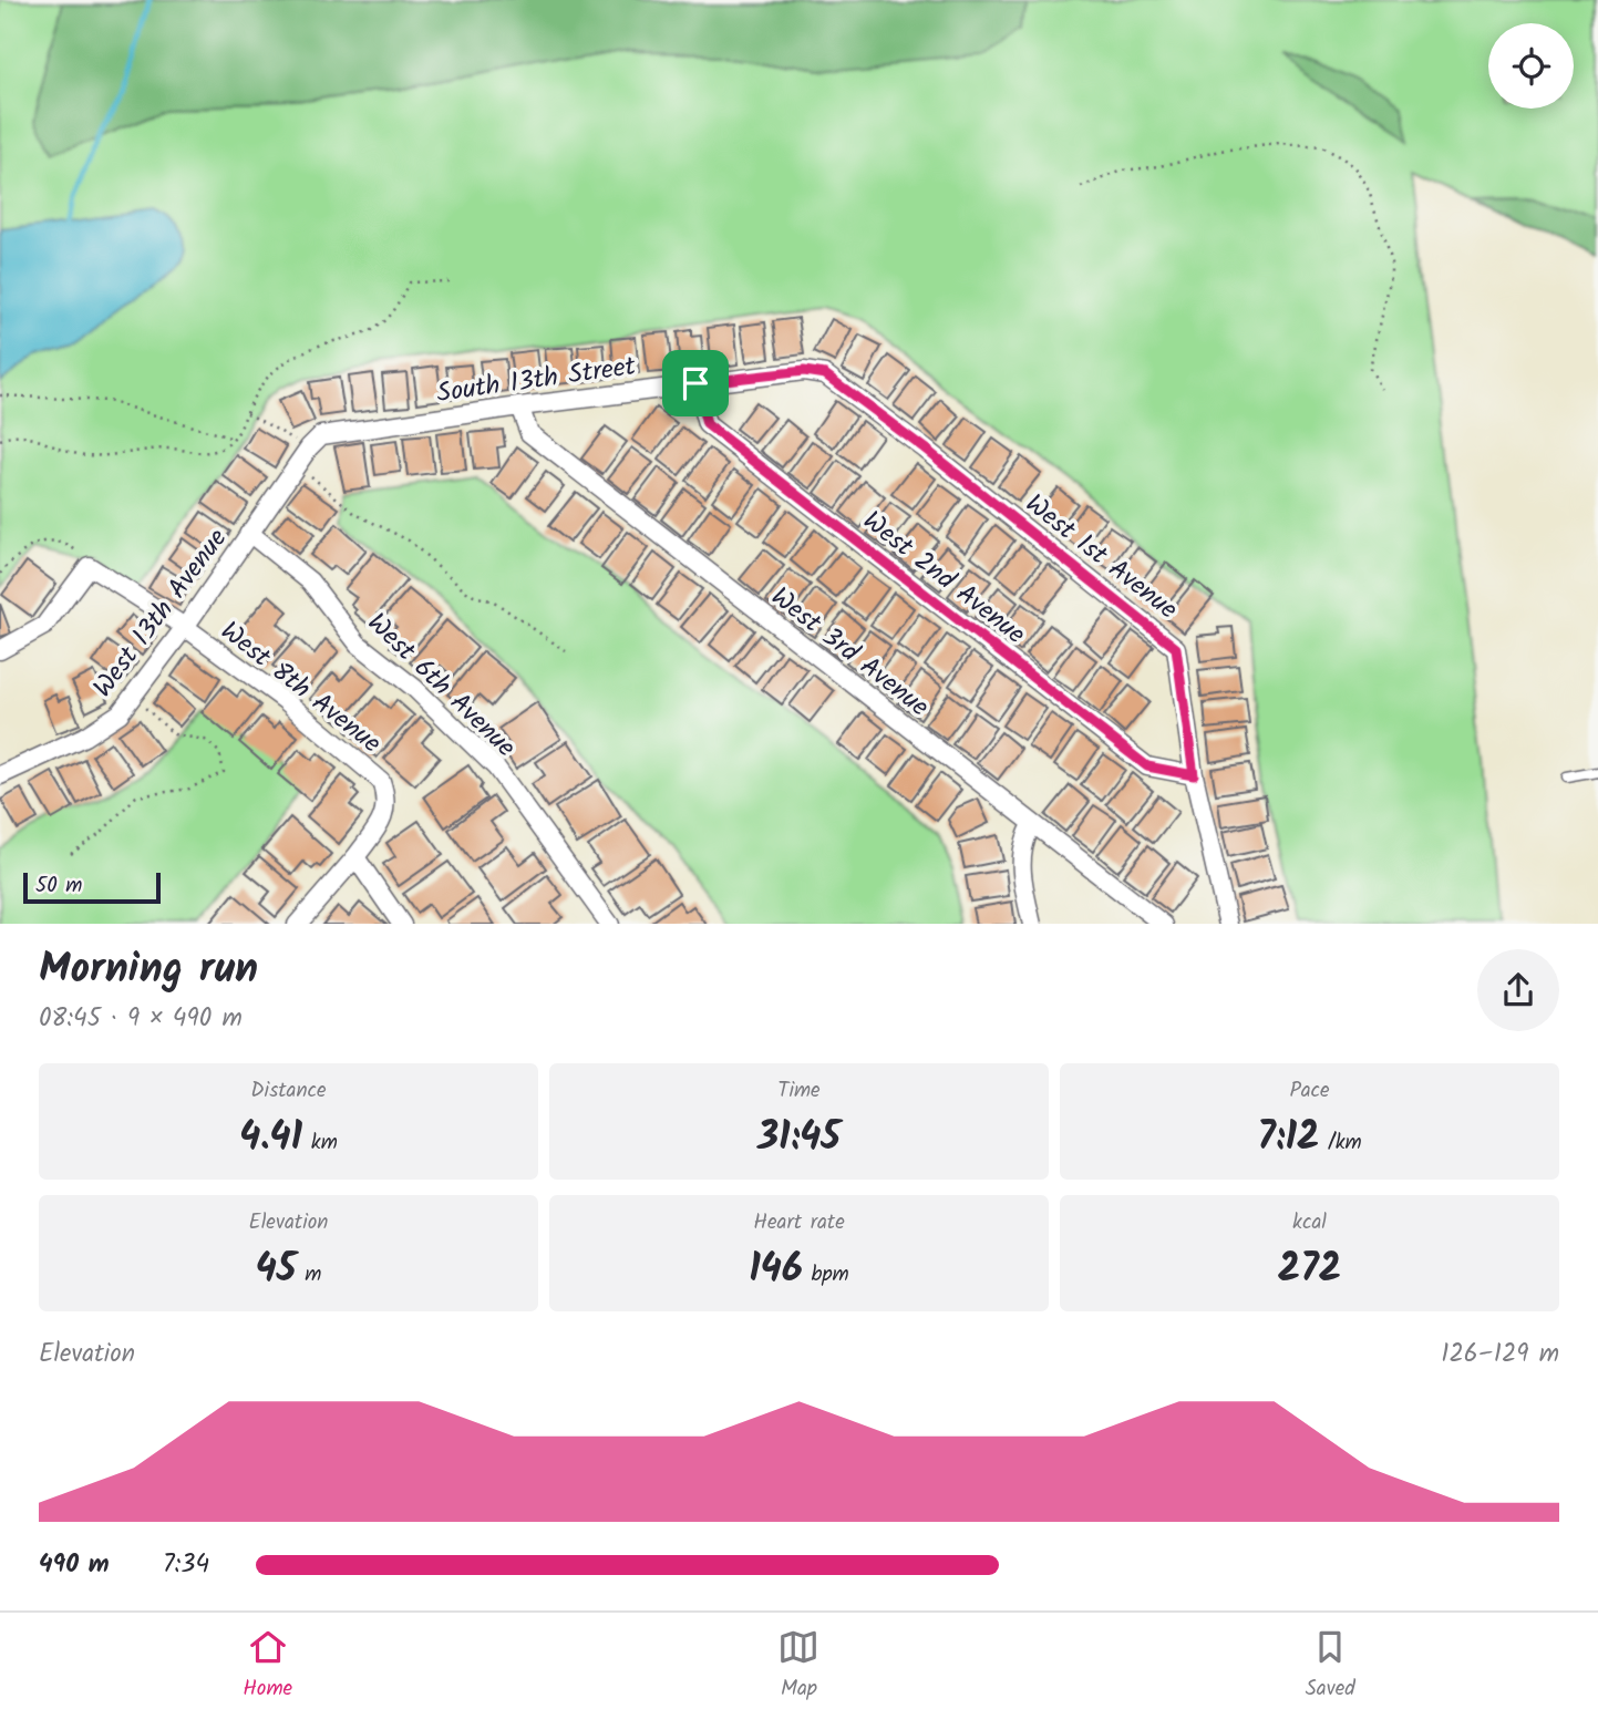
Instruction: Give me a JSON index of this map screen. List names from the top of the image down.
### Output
{
  "streets": {
    "street": [
      "South 13th Street",
      "West 1st Avenue",
      "West 2nd Avenue",
      "West 13th Avenue",
      "West 3rd Avenue",
      "West 6th Avenue",
      "West 8th Avenue"
    ]
  },
  "crossings": [
    ["South 13th Street", "West 1st Avenue"],
    ["South 13th Street", "West 2nd Avenue"],
    ["South 13th Street", "West 13th Avenue"],
    ["South 13th Street", "West 3rd Avenue"],
    ["West 1st Avenue", "West 2nd Avenue"],
    ["West 13th Avenue", "West 6th Avenue"],
    ["West 13th Avenue", "West 8th Avenue"]
  ],
  "scale_bar": "50 m",
  "page": {
    "scale": "50 m",
    "heading": ["Morning run", "08:45 · 9 × 490 m"],
    "stats": [
      ["Distance", "4.41 km"],
      ["Time", "31:45"],
      ["Pace", "7:12 /km"],
      ["Elevation", "45 m"],
      ["Heart rate", "146 bpm"],
      ["kcal", "272"]
    ],
    "chart": ["Elevation", "126–129 m"],
    "list": [
      {
        "name": "490 m",
        "note": "7:34"
      }
    ],
    "tabs": ["Home", "Map", "Saved"]
  }
}
